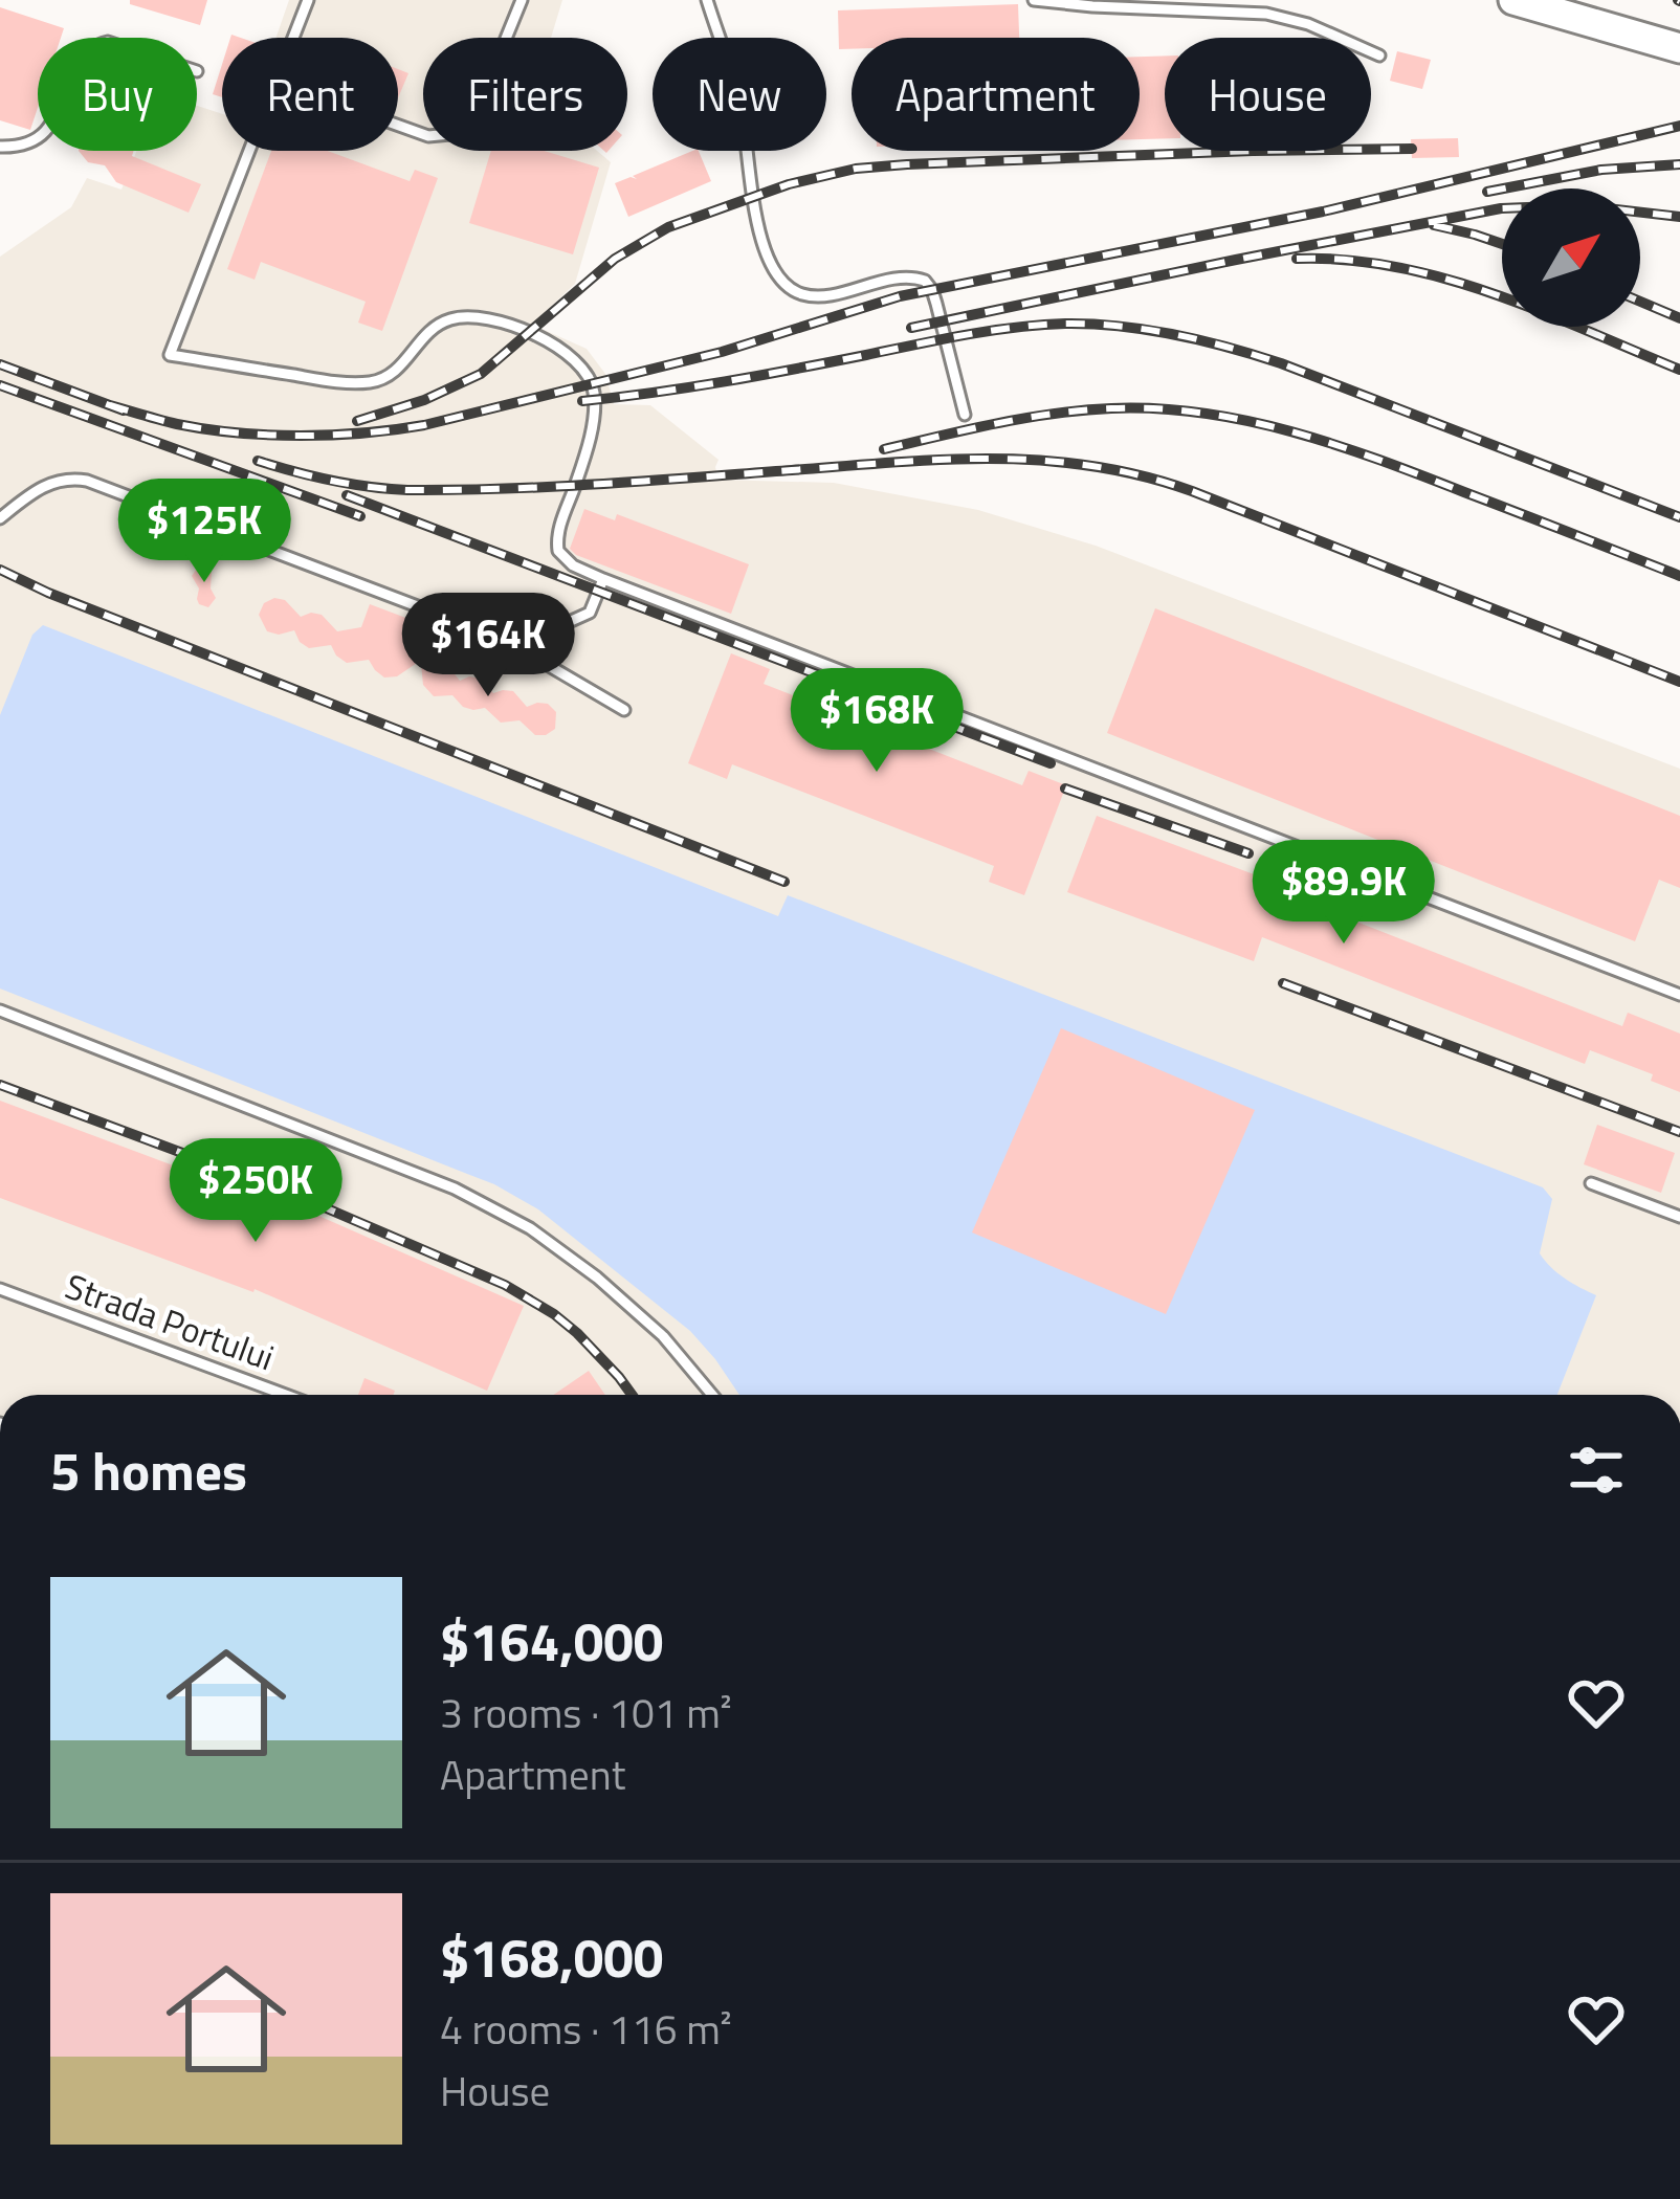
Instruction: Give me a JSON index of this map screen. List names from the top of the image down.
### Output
{
  "streets": {
    "lane": ["Strada Portului"]
  },
  "north": "top right",
  "page": {
    "chip": [
      "Buy",
      "Rent",
      "Filters",
      "New",
      "Apartment",
      "House"
    ],
    "price": [
      "$125K",
      "$164K",
      "$168K",
      "$89.9K",
      "$250K"
    ],
    "heading": "5 homes",
    "list": [
      {
        "name": "$164,000",
        "note": "3 rooms · 101 m² · Apartment"
      },
      {
        "name": "$168,000",
        "note": "4 rooms · 116 m² · House"
      }
    ]
  }
}
